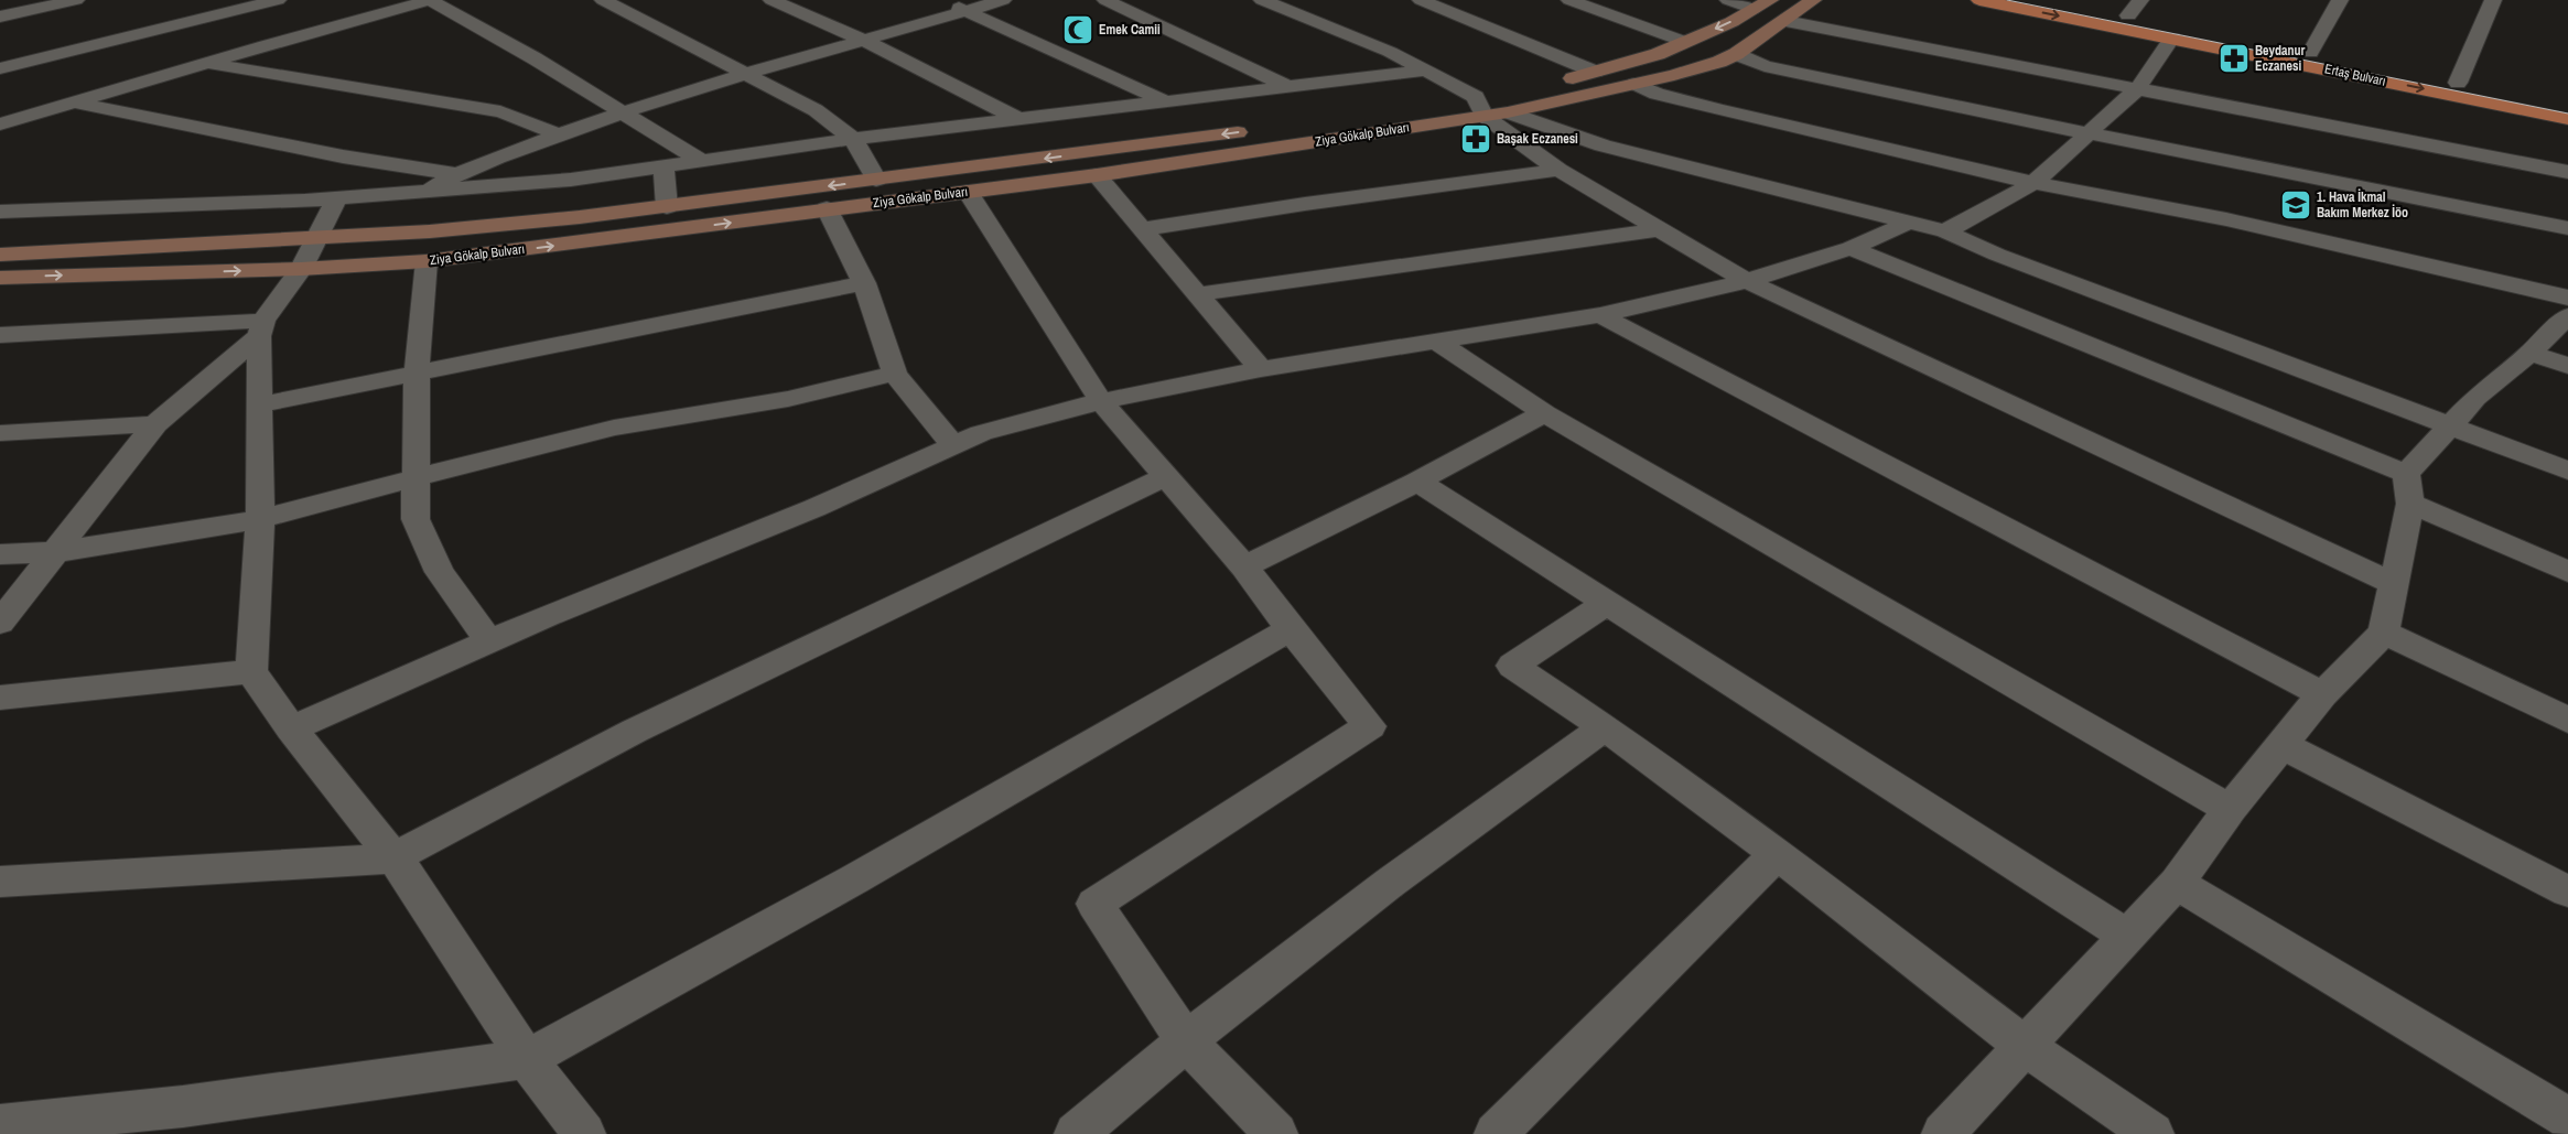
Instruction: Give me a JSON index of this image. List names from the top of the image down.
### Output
{
  "streets": {
    "main road": ["Ertaş Bulvarı", "Ziya Gökalp Bulvarı"]
  },
  "places": {
    "mosque": ["Emek Camii"],
    "pharmacy": ["Beydanur Eczanesi", "Başak Eczanesi"],
    "school or university": ["1. Hava İkmal Bakım Merkez İöo"]
  }
}
